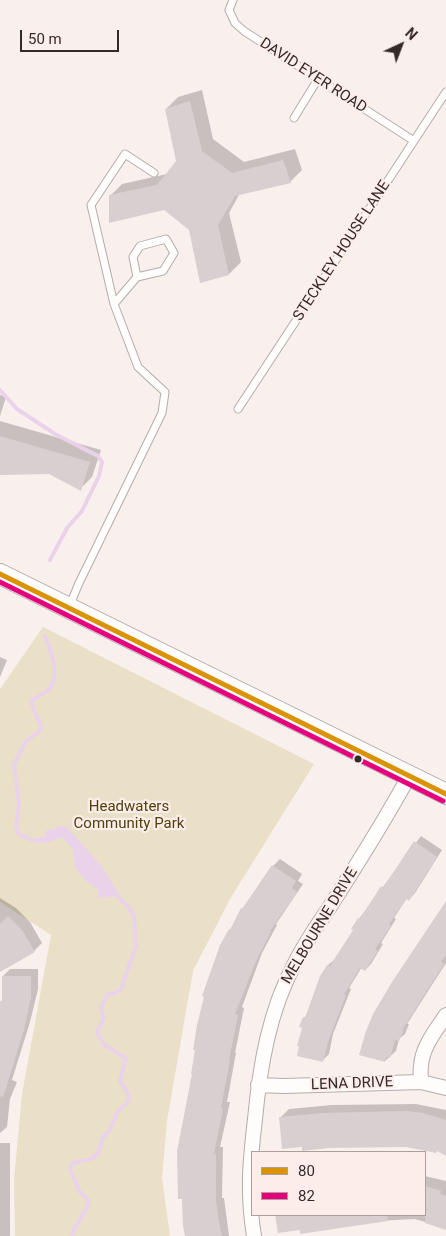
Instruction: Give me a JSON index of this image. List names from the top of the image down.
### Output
{
  "streets": {
    "street": ["MELBOURNE DRIVE", "LENA DRIVE"],
    "lane": ["DAVID EYER ROAD", "STECKLEY HOUSE LANE"]
  },
  "crossings": [
    ["DAVID EYER ROAD", "STECKLEY HOUSE LANE"],
    ["MELBOURNE DRIVE", "LENA DRIVE"]
  ],
  "parks": ["Headwaters Community Park"],
  "lines": ["transit line 80", "transit line 82"],
  "legend": ["80", "82"],
  "scale_bar": "50 m",
  "north": "top right"
}
